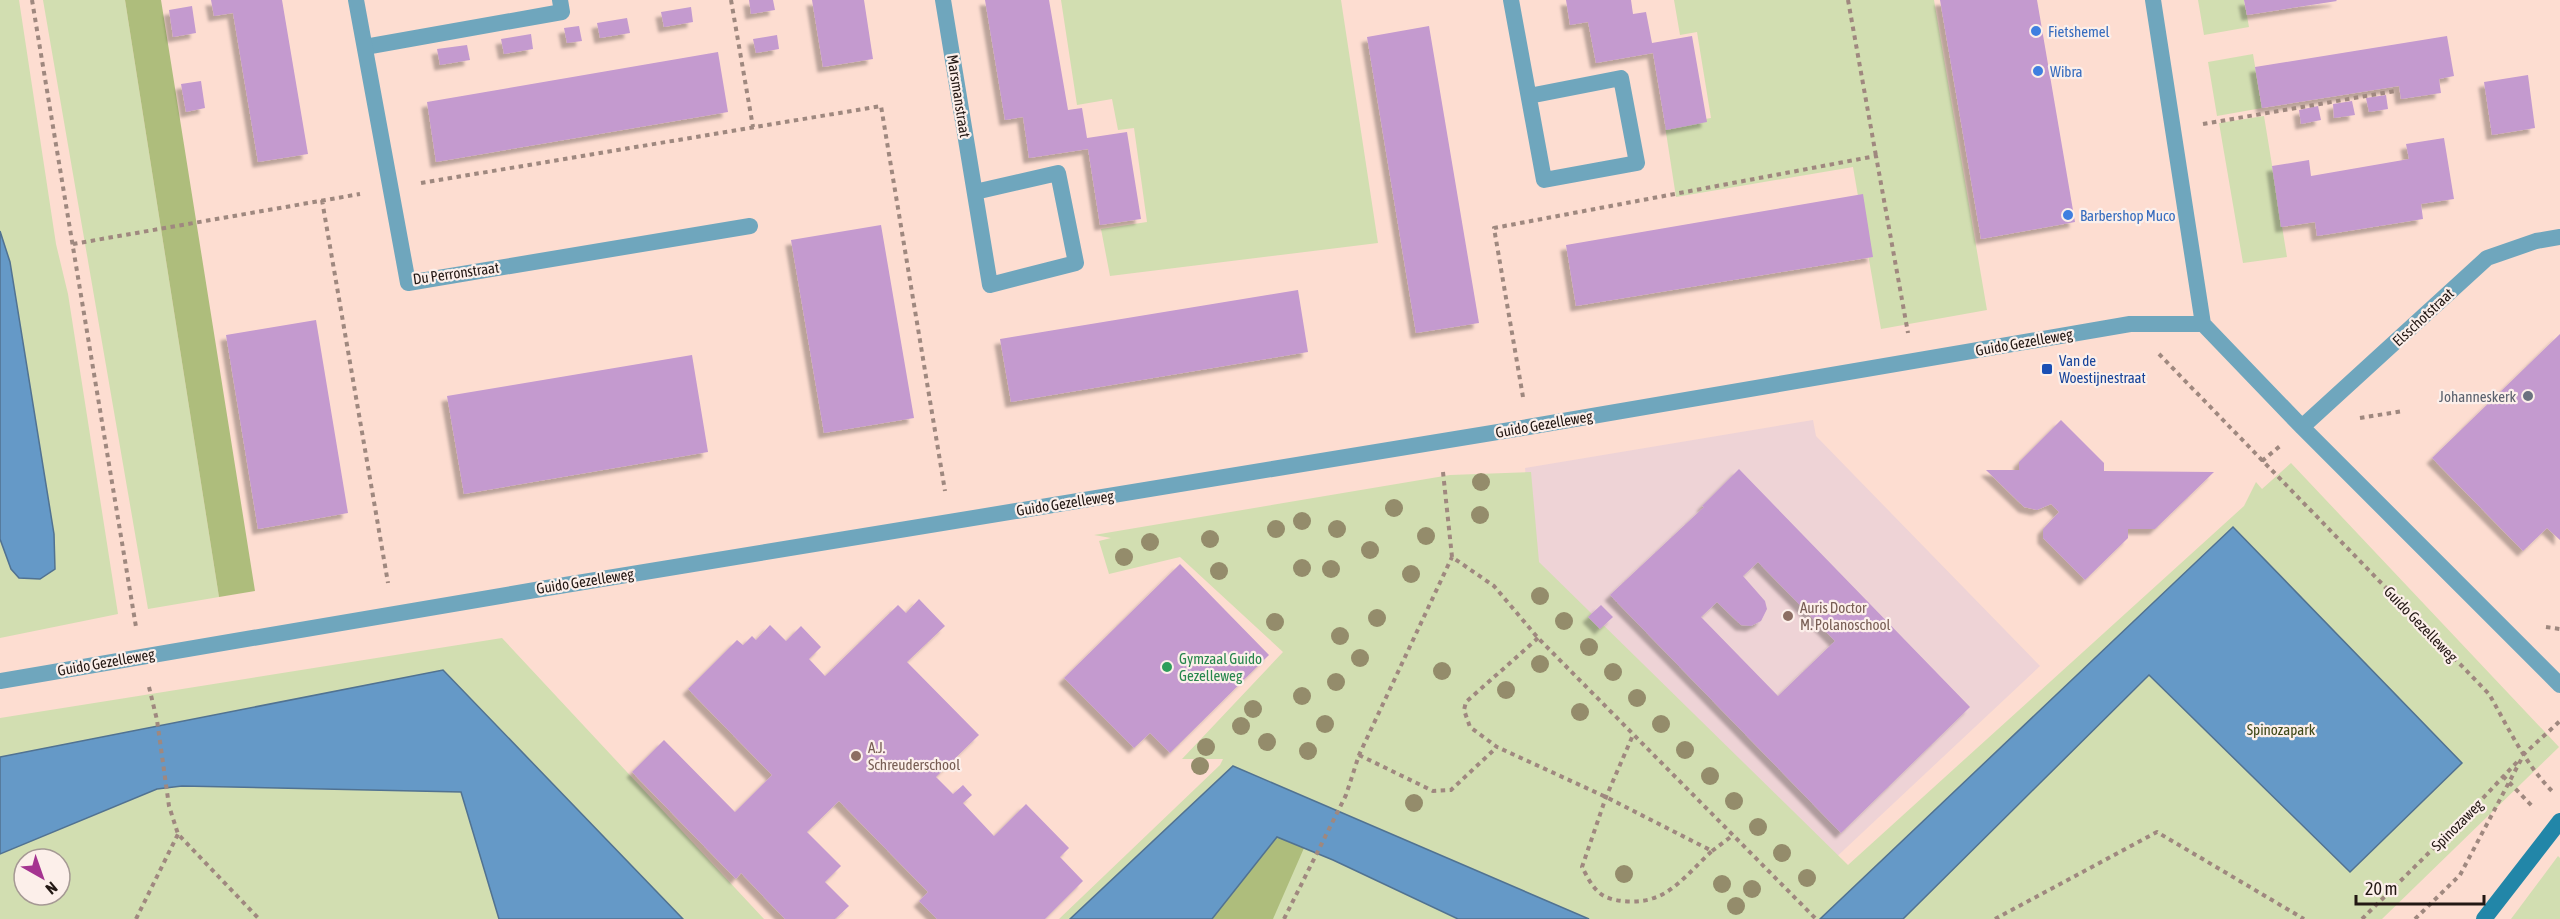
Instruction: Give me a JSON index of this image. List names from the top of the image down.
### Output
{
  "streets": {
    "street": [
      "Marsmanstraat",
      "Du Perronstraat",
      "Elsschotstraat",
      "Guido Gezelleweg"
    ],
    "path": ["Spinozaweg"]
  },
  "crossings": [
    ["Guido Gezelleweg", "Spinozaweg"]
  ],
  "parks": ["Spinozapark"],
  "places": {
    "other": [
      "Fietshemel",
      "Wibra",
      "Barbershop Muco",
      "Johanneskerk",
      "Auris Doctor M. Polanoschool",
      "Gymzaal Guido Gezelleweg",
      "A.J. Schreuderschool"
    ],
    "transit": ["Van de Woestijnestraat"]
  },
  "scale_bar": "20 m",
  "north": "bottom right"
}
